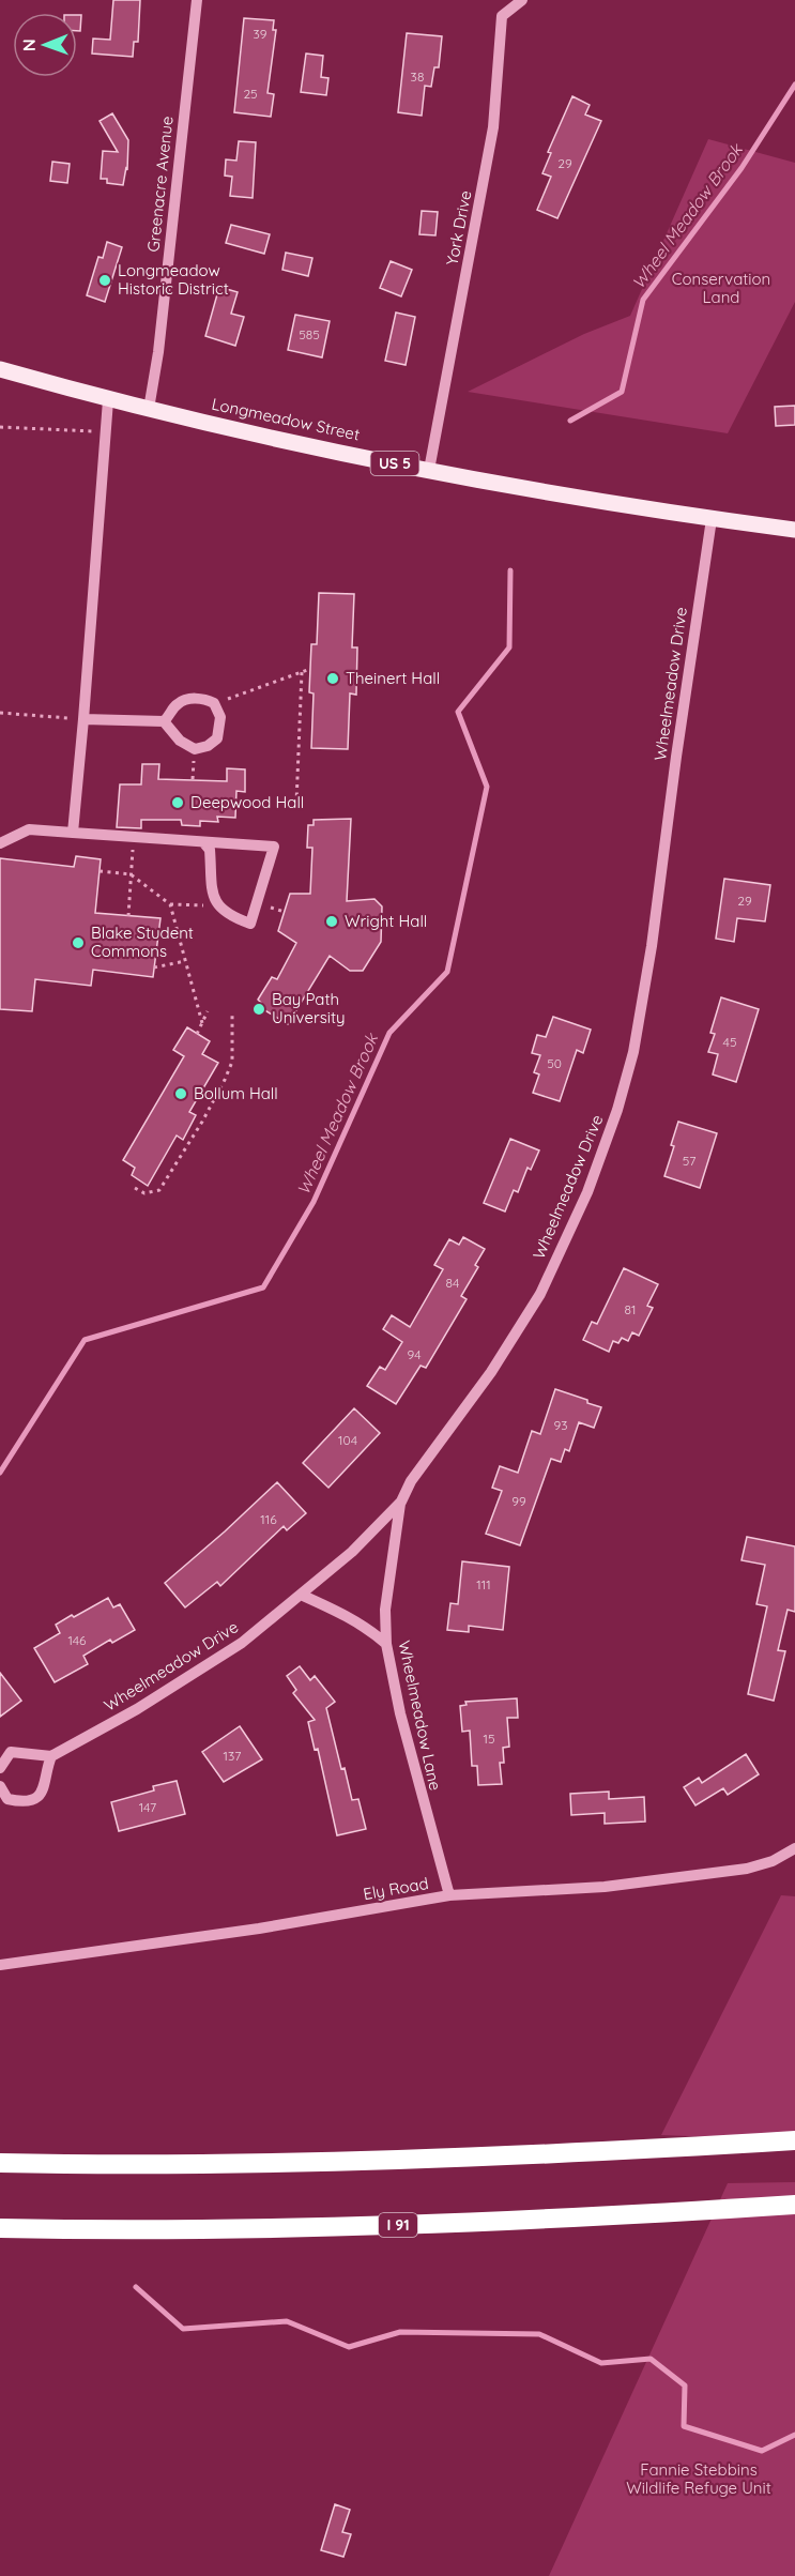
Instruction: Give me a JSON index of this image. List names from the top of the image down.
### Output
{
  "streets": {
    "highway": ["I 91"],
    "main road": ["Longmeadow Street", "US 5"],
    "street": [
      "Greenacre Avenue",
      "York Drive",
      "Wheelmeadow Drive",
      "Wheelmeadow Lane",
      "Ely Road"
    ]
  },
  "crossings": [
    ["Greenacre Avenue", "Longmeadow Street"],
    ["York Drive", "Longmeadow Street"],
    ["Longmeadow Street", "Wheelmeadow Drive"],
    ["Wheelmeadow Drive", "Wheelmeadow Lane"],
    ["Wheelmeadow Lane", "Ely Road"]
  ],
  "water": ["Wheel Meadow Brook"],
  "parks": ["Conservation Land", "Fannie Stebbins Wildlife Refuge Unit"],
  "places": [
    "Longmeadow Historic District",
    "Theinert Hall",
    "Deepwood Hall",
    "Wright Hall",
    "Blake Student Commons",
    "Bay Path University",
    "Bollum Hall"
  ],
  "house_numbers": [
    "39",
    "38",
    "25",
    "29",
    "585",
    "29",
    "45",
    "50",
    "57",
    "84",
    "81",
    "94",
    "93",
    "104",
    "99",
    "116",
    "111",
    "146",
    "15",
    "137",
    "147"
  ],
  "north": "left"
}
